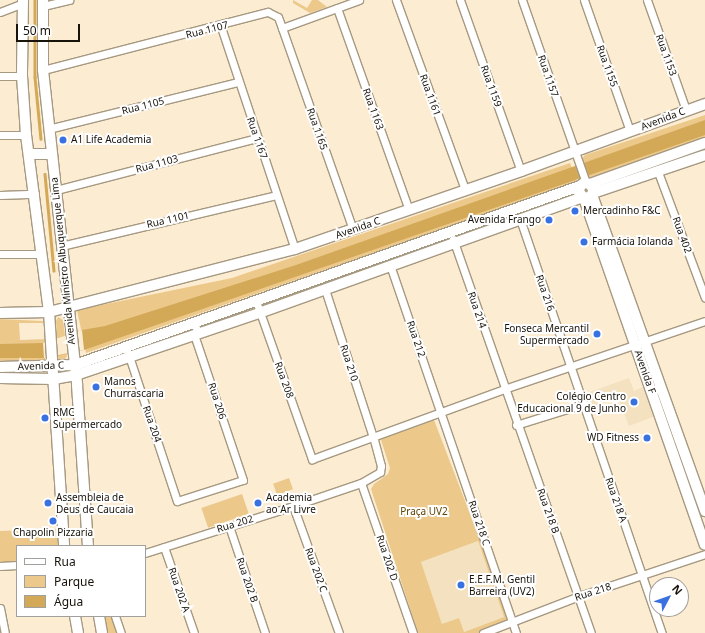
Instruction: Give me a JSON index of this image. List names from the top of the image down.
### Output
{
  "streets": {
    "street": [
      "Rua 1107",
      "Rua 1153",
      "Rua 1155",
      "Rua 1157",
      "Rua 1159",
      "Rua 1161",
      "Rua 1105",
      "Rua 1163",
      "Avenida C",
      "Rua 1165",
      "Rua 1167",
      "Rua 1103",
      "Rua 1101",
      "Rua 402",
      "Avenida Ministro Albuquerque Lima",
      "Rua 216",
      "Rua 214",
      "Rua 212",
      "Rua 210",
      "Avenida F",
      "Rua 208",
      "Rua 206",
      "Rua 204",
      "Rua 218 A",
      "Rua 218 B",
      "Rua 218 C",
      "Rua 202",
      "Rua 202 D",
      "Rua 202 C",
      "Rua 202 B",
      "Rua 202 A",
      "Rua 218"
    ]
  },
  "crossings": [
    ["Rua 1107", "Rua 1165"],
    ["Rua 1107", "Rua 1167"],
    ["Rua 1107", "Avenida Ministro Albuquerque Lima"],
    ["Rua 1153", "Avenida C"],
    ["Rua 1155", "Avenida C"],
    ["Rua 1157", "Avenida C"],
    ["Rua 1157", "Avenida F"],
    ["Rua 1159", "Avenida C"],
    ["Rua 1161", "Avenida C"],
    ["Rua 1105", "Rua 1167"],
    ["Rua 1105", "Avenida Ministro Albuquerque Lima"],
    ["Rua 1163", "Avenida C"],
    ["Avenida C", "Rua 1165"],
    ["Avenida C", "Rua 1167"],
    ["Avenida C", "Rua 402"],
    ["Avenida C", "Avenida Ministro Albuquerque Lima"],
    ["Avenida C", "Rua 216"],
    ["Avenida C", "Rua 214"],
    ["Avenida C", "Rua 212"],
    ["Avenida C", "Rua 210"],
    ["Avenida C", "Avenida F"],
    ["Avenida C", "Rua 208"],
    ["Avenida C", "Rua 206"],
    ["Avenida C", "Rua 204"],
    ["Rua 1167", "Rua 1103"],
    ["Rua 1167", "Rua 1101"],
    ["Rua 1103", "Avenida Ministro Albuquerque Lima"],
    ["Rua 1101", "Avenida Ministro Albuquerque Lima"],
    ["Rua 216", "Rua 218 A"],
    ["Rua 214", "Rua 218 B"],
    ["Rua 212", "Rua 218 C"],
    ["Rua 210", "Rua 208"],
    ["Rua 210", "Rua 202"],
    ["Rua 208", "Rua 202"],
    ["Rua 206", "Rua 204"],
    ["Rua 218 A", "Rua 218"],
    ["Rua 218 B", "Rua 218"],
    ["Rua 218 C", "Rua 218"],
    ["Rua 202", "Rua 202 D"],
    ["Rua 202", "Rua 202 C"],
    ["Rua 202", "Rua 202 B"],
    ["Rua 202", "Rua 202 A"]
  ],
  "parks": ["Praça UV2"],
  "places": [
    "A1 Life Academia",
    "Mercadinho F&C",
    "Avenida Frango",
    "Farmácia Iolanda",
    "Fonseca Mercantil Supermercado",
    "Manos Churrascaria",
    "Colégio Centro Educacional 9 de Junho",
    "RMC Supermercado",
    "WD Fitness",
    "Assembleia de Deus de Caucaia",
    "Academia ao Ar Livre",
    "Chapolin Pizzaria",
    "E.E.F.M. Gentil Barreira (UV2)"
  ],
  "legend": ["Rua", "Parque", "Água"],
  "scale_bar": "50 m",
  "north": "top right"
}
